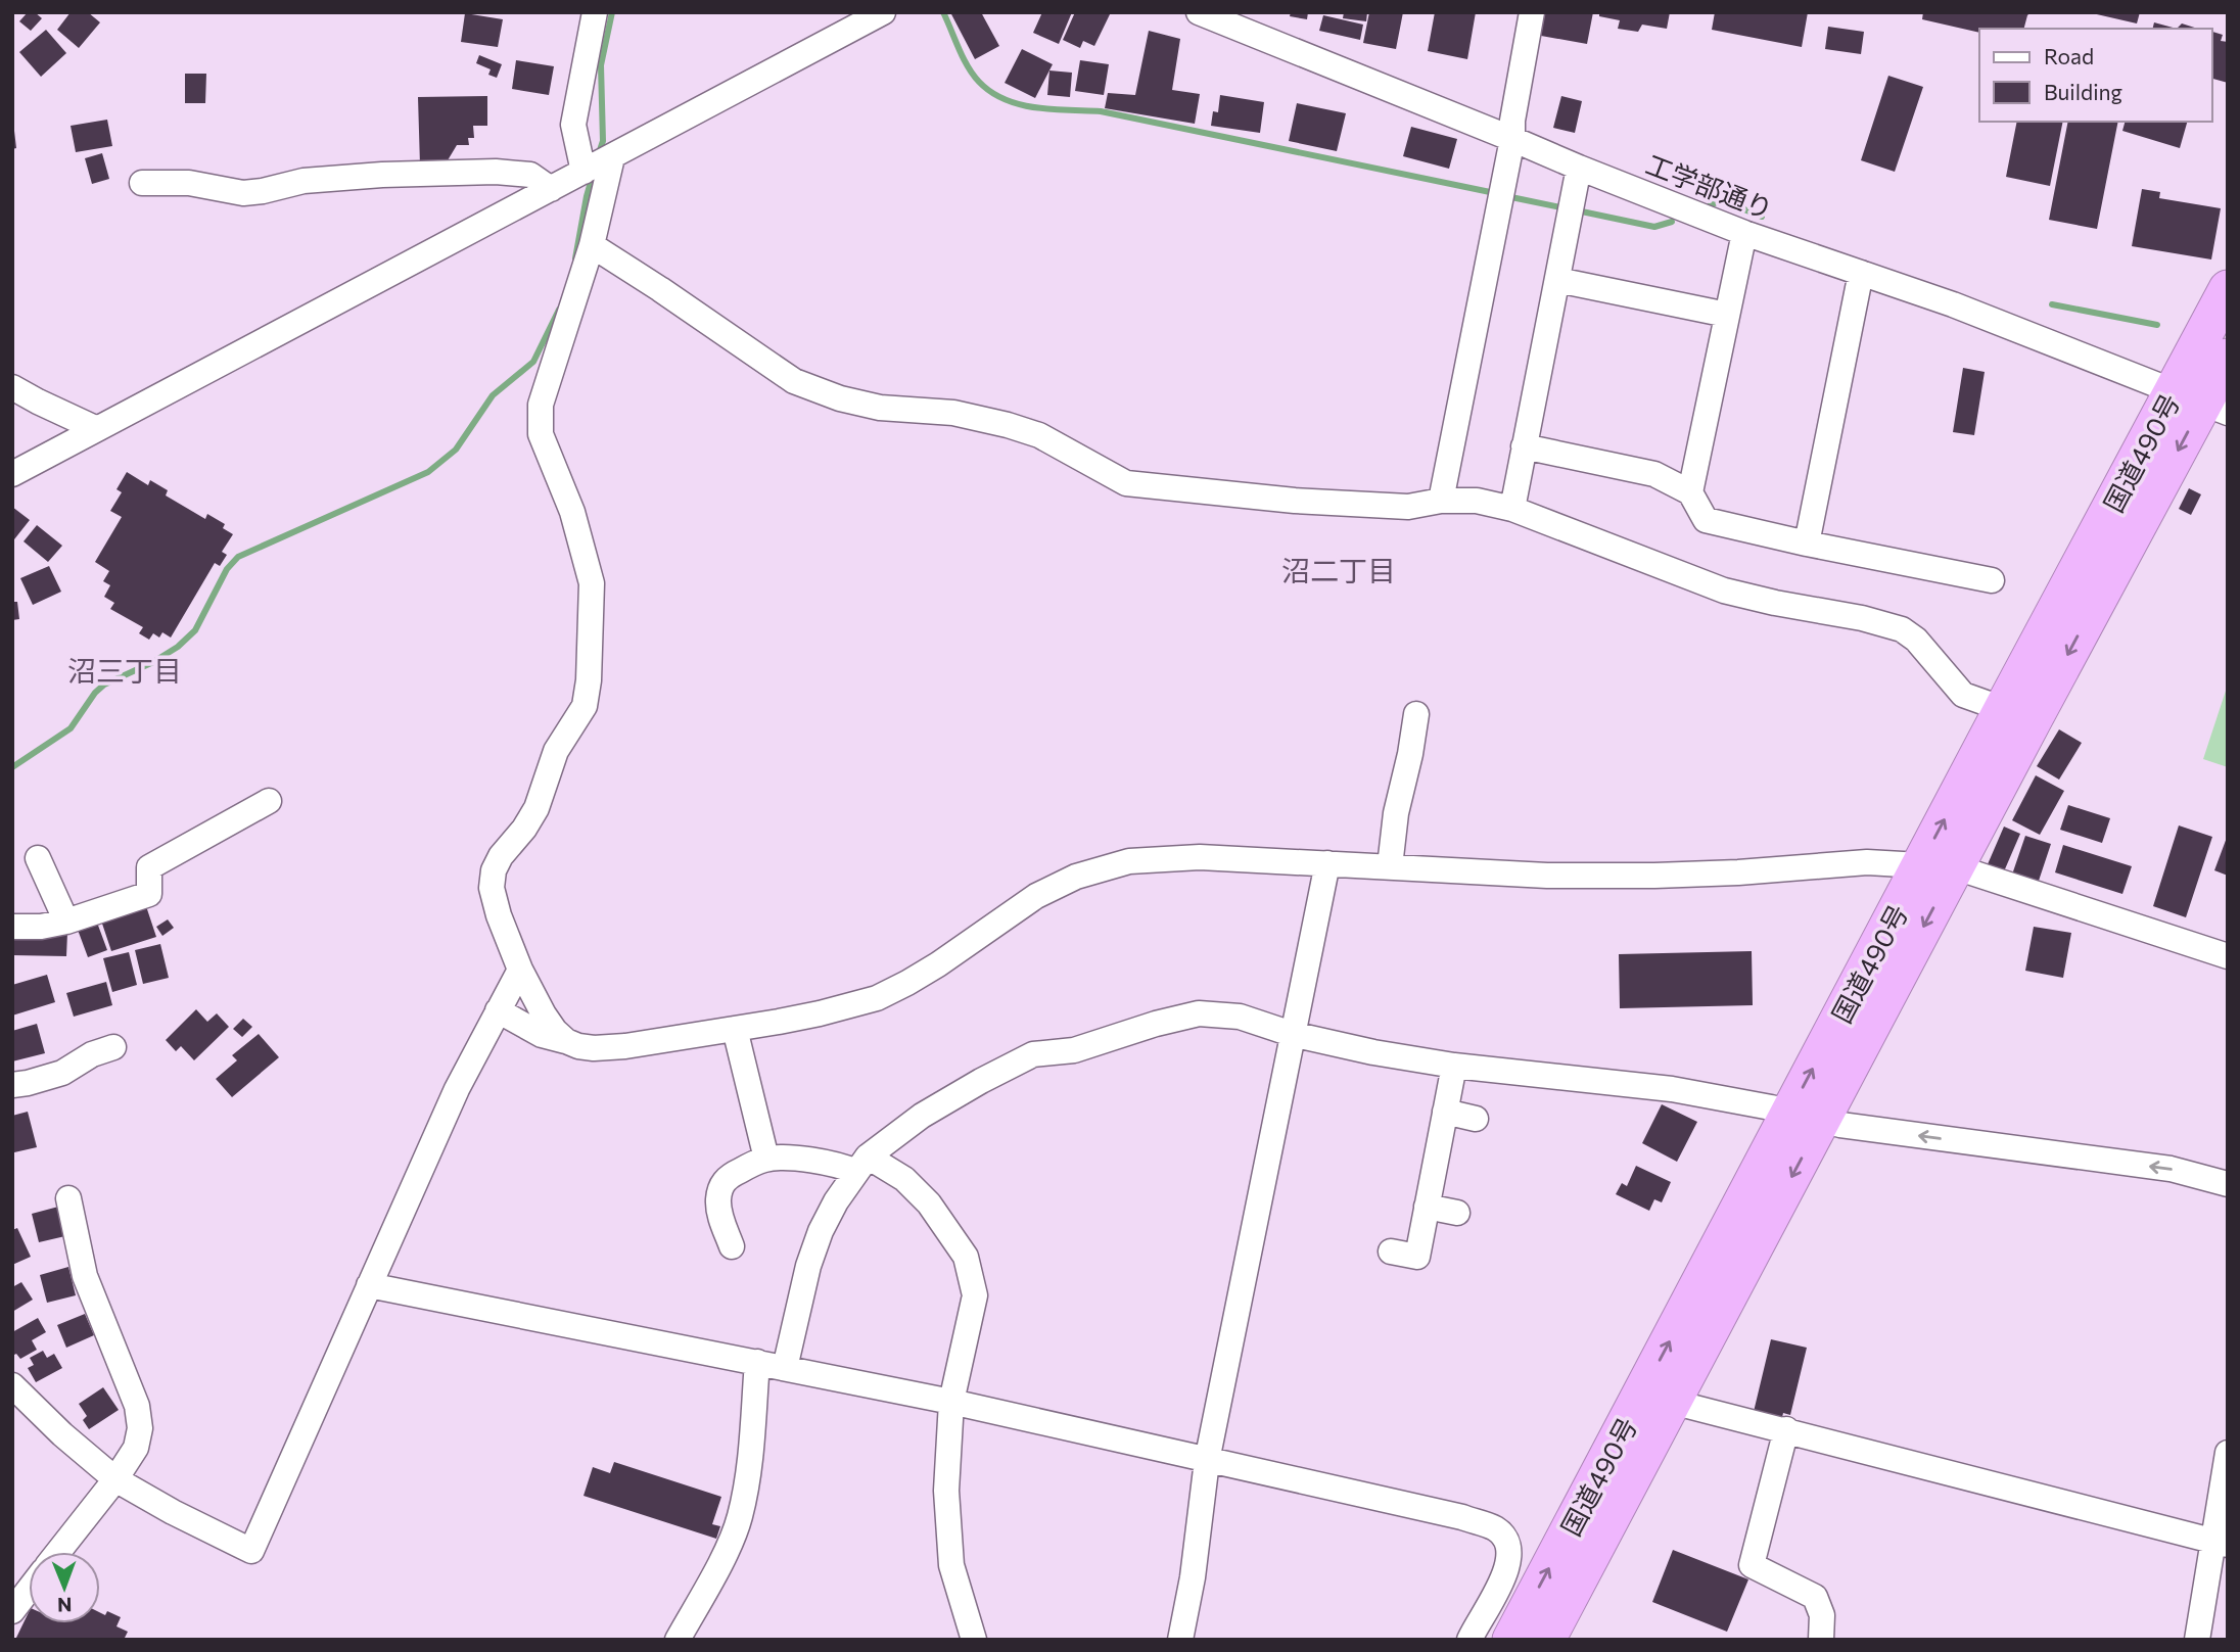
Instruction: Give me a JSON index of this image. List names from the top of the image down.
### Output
{
  "streets": {
    "highway": ["国道490号"],
    "street": ["工学部通り"]
  },
  "crossings": [
    ["工学部通り", "国道490号"]
  ],
  "districts": ["沼二丁目", "沼三丁目"],
  "legend": ["Road", "Building"],
  "north": "bottom"
}
